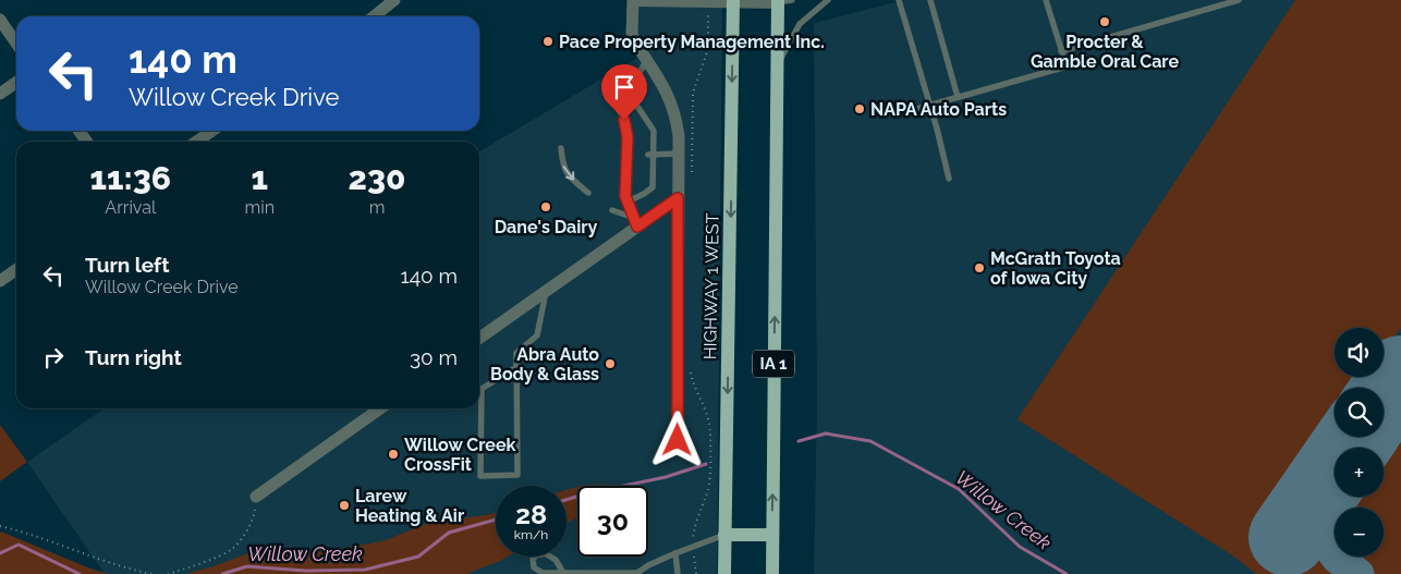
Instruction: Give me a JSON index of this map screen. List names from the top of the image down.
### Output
{
  "streets": {
    "main road": ["HIGHWAY 1 WEST", "IA 1"]
  },
  "water": ["Willow Creek"],
  "places": [
    "Procter & Gamble Oral Care",
    "Pace Property Management Inc.",
    "NAPA Auto Parts",
    "Dane's Dairy",
    "McGrath Toyota of Iowa City",
    "Abra Auto Body & Glass",
    "Willow Creek CrossFit",
    "Larew Heating & Air"
  ],
  "page": {
    "turn": ["140 m", "Willow Creek Drive"],
    "eta": [
      "11:36",
      "Arrival",
      "1",
      "min",
      "230",
      "m"
    ],
    "list": [
      {
        "name": "Turn left",
        "note": "Willow Creek Drive",
        "value": "140 m"
      },
      {
        "name": "Turn right",
        "value": "30 m"
      }
    ],
    "map_buttons": ["+", "−"],
    "speed": "28 km/h",
    "limit": "30"
  }
}
